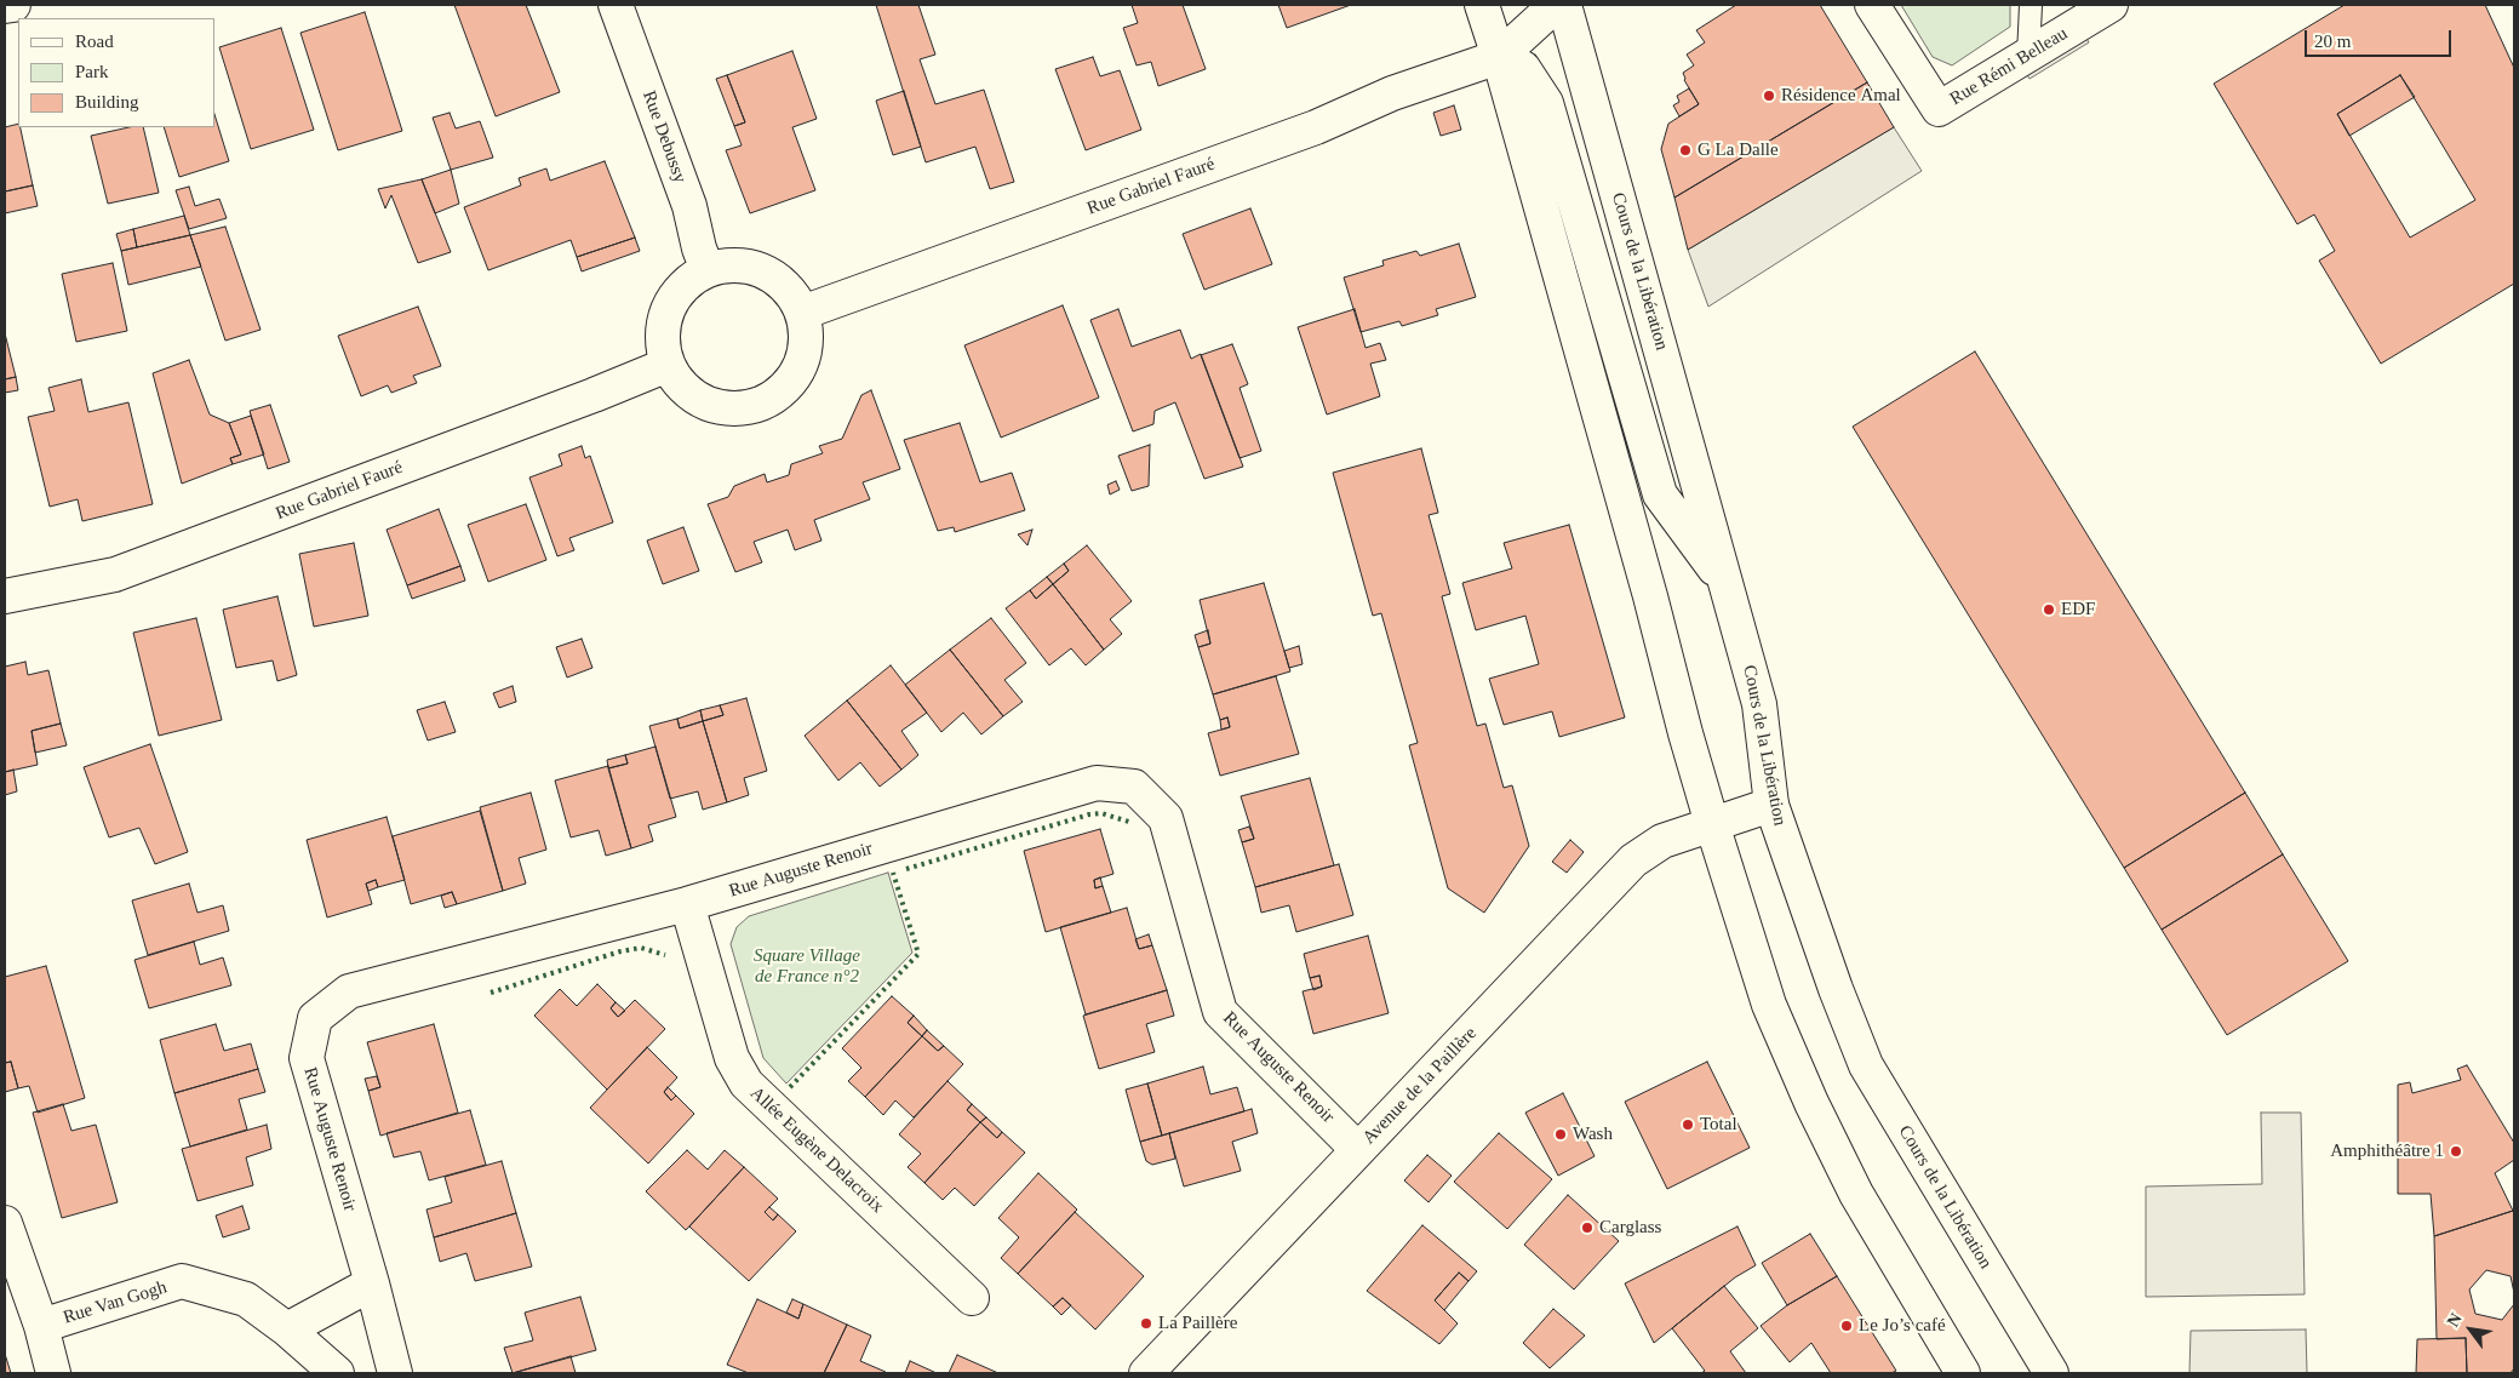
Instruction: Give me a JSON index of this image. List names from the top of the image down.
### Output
{
  "streets": {
    "street": [
      "Rue Rémi Belleau",
      "Rue Debussy",
      "Rue Gabriel Fauré",
      "Cours de la Libération",
      "Rue Auguste Renoir",
      "Avenue de la Paillère",
      "Allée Eugène Delacroix",
      "Rue Van Gogh"
    ]
  },
  "crossings": [
    ["Rue Debussy", "Rue Gabriel Fauré"],
    ["Cours de la Libération", "Avenue de la Paillère"],
    ["Rue Auguste Renoir", "Avenue de la Paillère"],
    ["Rue Auguste Renoir", "Allée Eugène Delacroix"]
  ],
  "parks": ["Square Village de France n°2"],
  "places": [
    "Résidence Amal",
    "G La Dalle",
    "EDF",
    "Total",
    "Wash",
    "Amphithéâtre 1",
    "Carglass",
    "La Paillère",
    "Le Jo’s café"
  ],
  "legend": ["Road", "Park", "Building"],
  "scale_bar": "20 m",
  "north": "top left"
}
